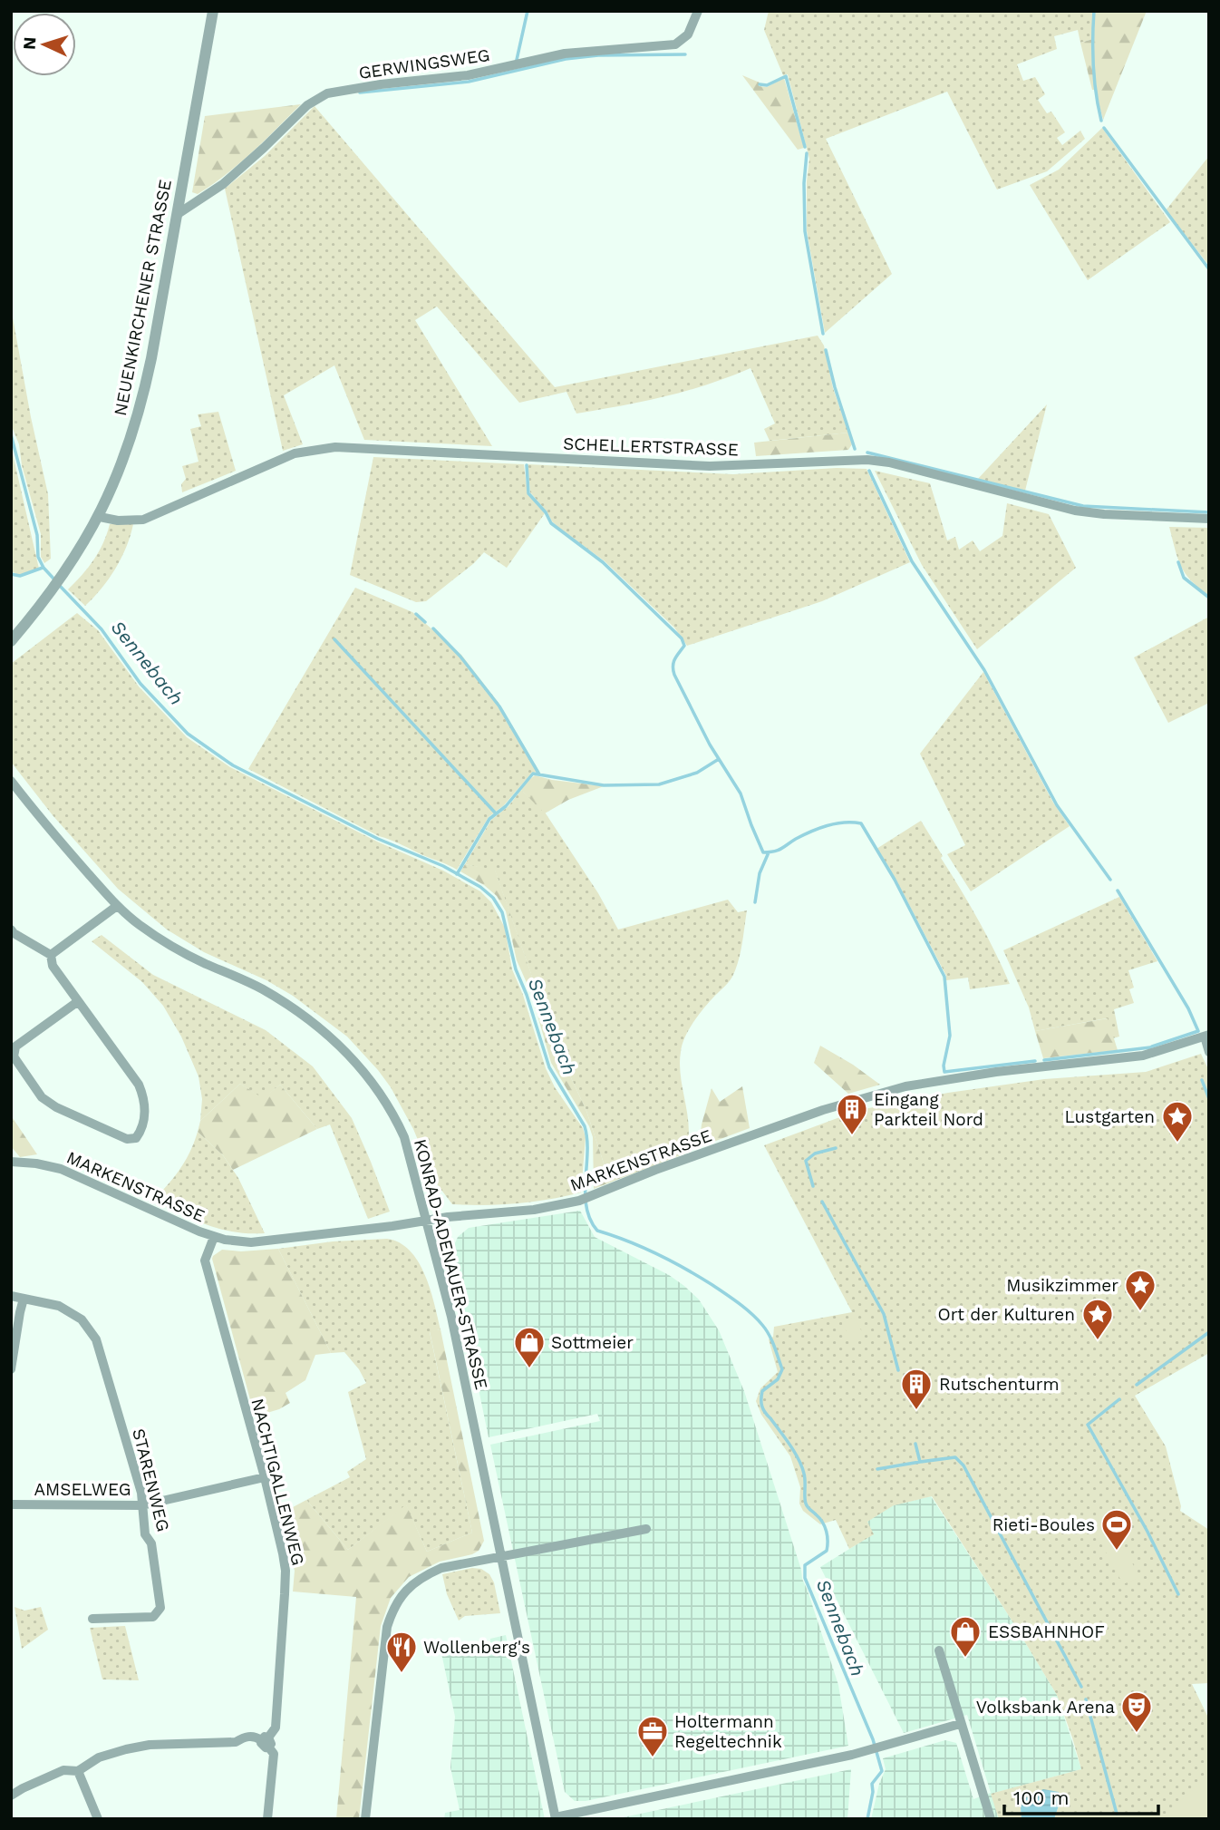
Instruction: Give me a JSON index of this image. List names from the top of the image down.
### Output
{
  "streets": {
    "street": [
      "GERWINGSWEG",
      "NEUENKIRCHENER STRASSE",
      "SCHELLERTSTRASSE",
      "MARKENSTRASSE",
      "KONRAD-ADENAUER-STRASSE",
      "STARENWEG",
      "NACHTIGALLENWEG",
      "AMSELWEG"
    ]
  },
  "crossings": [
    ["GERWINGSWEG", "NEUENKIRCHENER STRASSE"],
    ["NEUENKIRCHENER STRASSE", "SCHELLERTSTRASSE"],
    ["MARKENSTRASSE", "KONRAD-ADENAUER-STRASSE"],
    ["MARKENSTRASSE", "NACHTIGALLENWEG"],
    ["STARENWEG", "AMSELWEG"],
    ["NACHTIGALLENWEG", "AMSELWEG"]
  ],
  "water": ["Sennebach"],
  "places": {
    "building": ["Eingang Parkteil Nord", "Rutschenturm"],
    "place": ["Lustgarten", "Musikzimmer", "Ort der Kulturen"],
    "shop": ["Sottmeier", "ESSBAHNHOF"],
    "sports": ["Rieti-Boules"],
    "restaurant": ["Wollenberg's"],
    "theatre": ["Volksbank Arena"],
    "office": ["Holtermann Regeltechnik"]
  },
  "scale_bar": "100 m",
  "north": "left"
}
